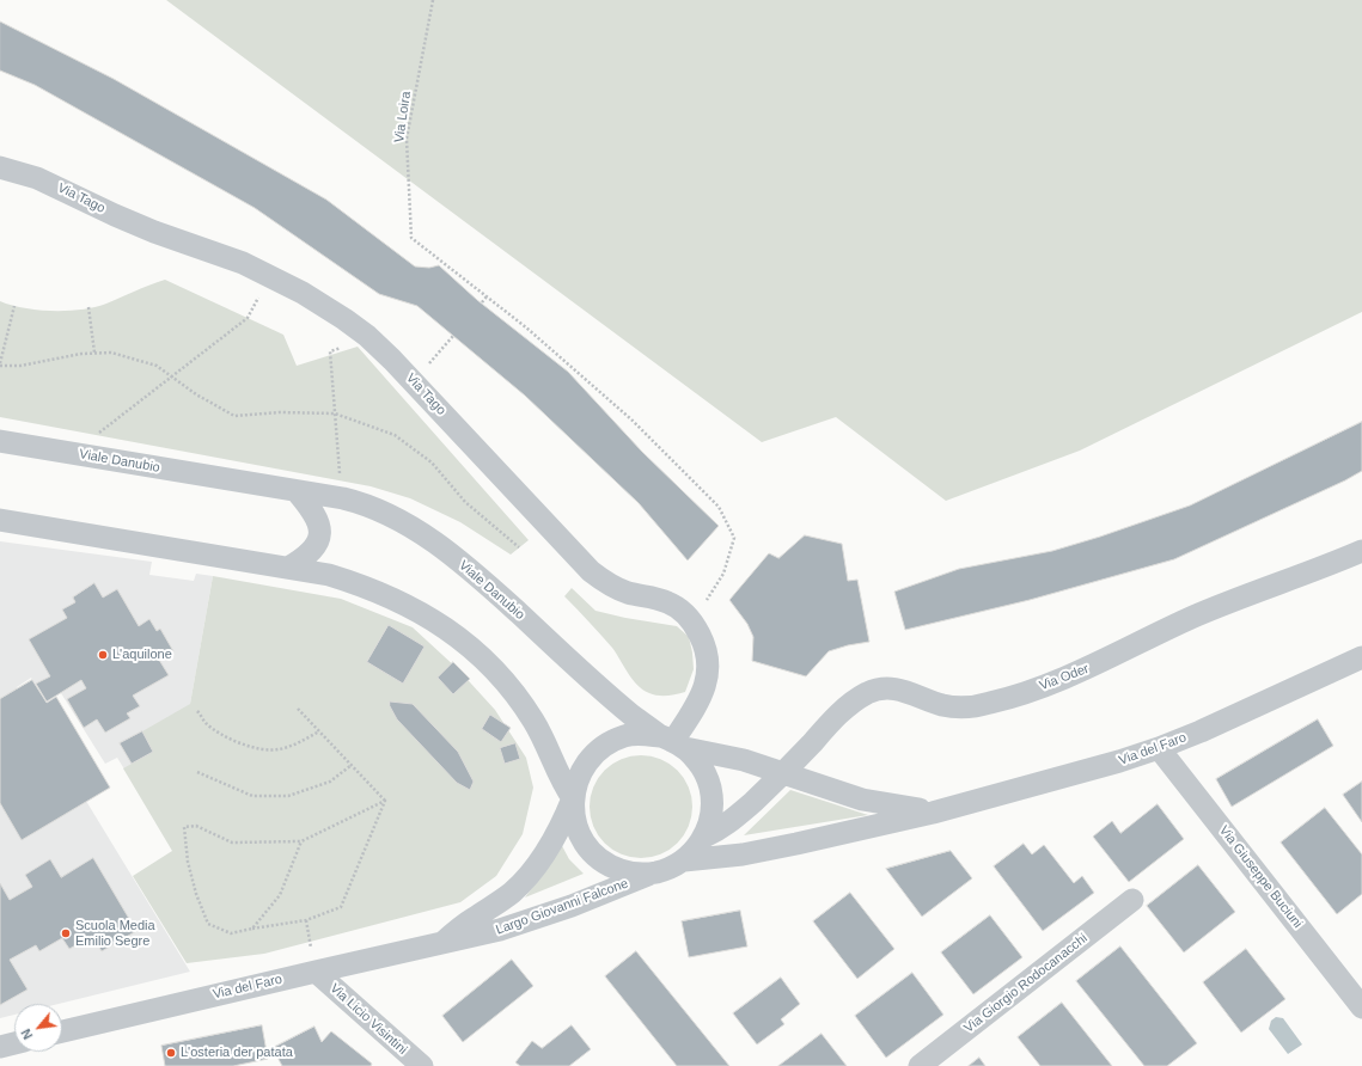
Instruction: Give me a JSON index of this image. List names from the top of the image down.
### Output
{
  "streets": {
    "street": [
      "Via Tago",
      "Viale Danubio",
      "Via Oder",
      "Via del Faro",
      "Via Giuseppe Buciuni",
      "Largo Giovanni Falcone",
      "Via Giorgio Rodocanacchi",
      "Via Licio Visintini"
    ],
    "path": ["Via Loira"]
  },
  "crossings": [
    ["Via Tago", "Viale Danubio"],
    ["Via Tago", "Largo Giovanni Falcone"],
    ["Viale Danubio", "Largo Giovanni Falcone"],
    ["Via Oder", "Largo Giovanni Falcone"],
    ["Via del Faro", "Via Giuseppe Buciuni"],
    ["Via del Faro", "Largo Giovanni Falcone"],
    ["Via del Faro", "Via Licio Visintini"]
  ],
  "places": ["L'aquilone", "Scuola Media Emilio Segre", "L'osteria der patata"],
  "north": "bottom left"
}
